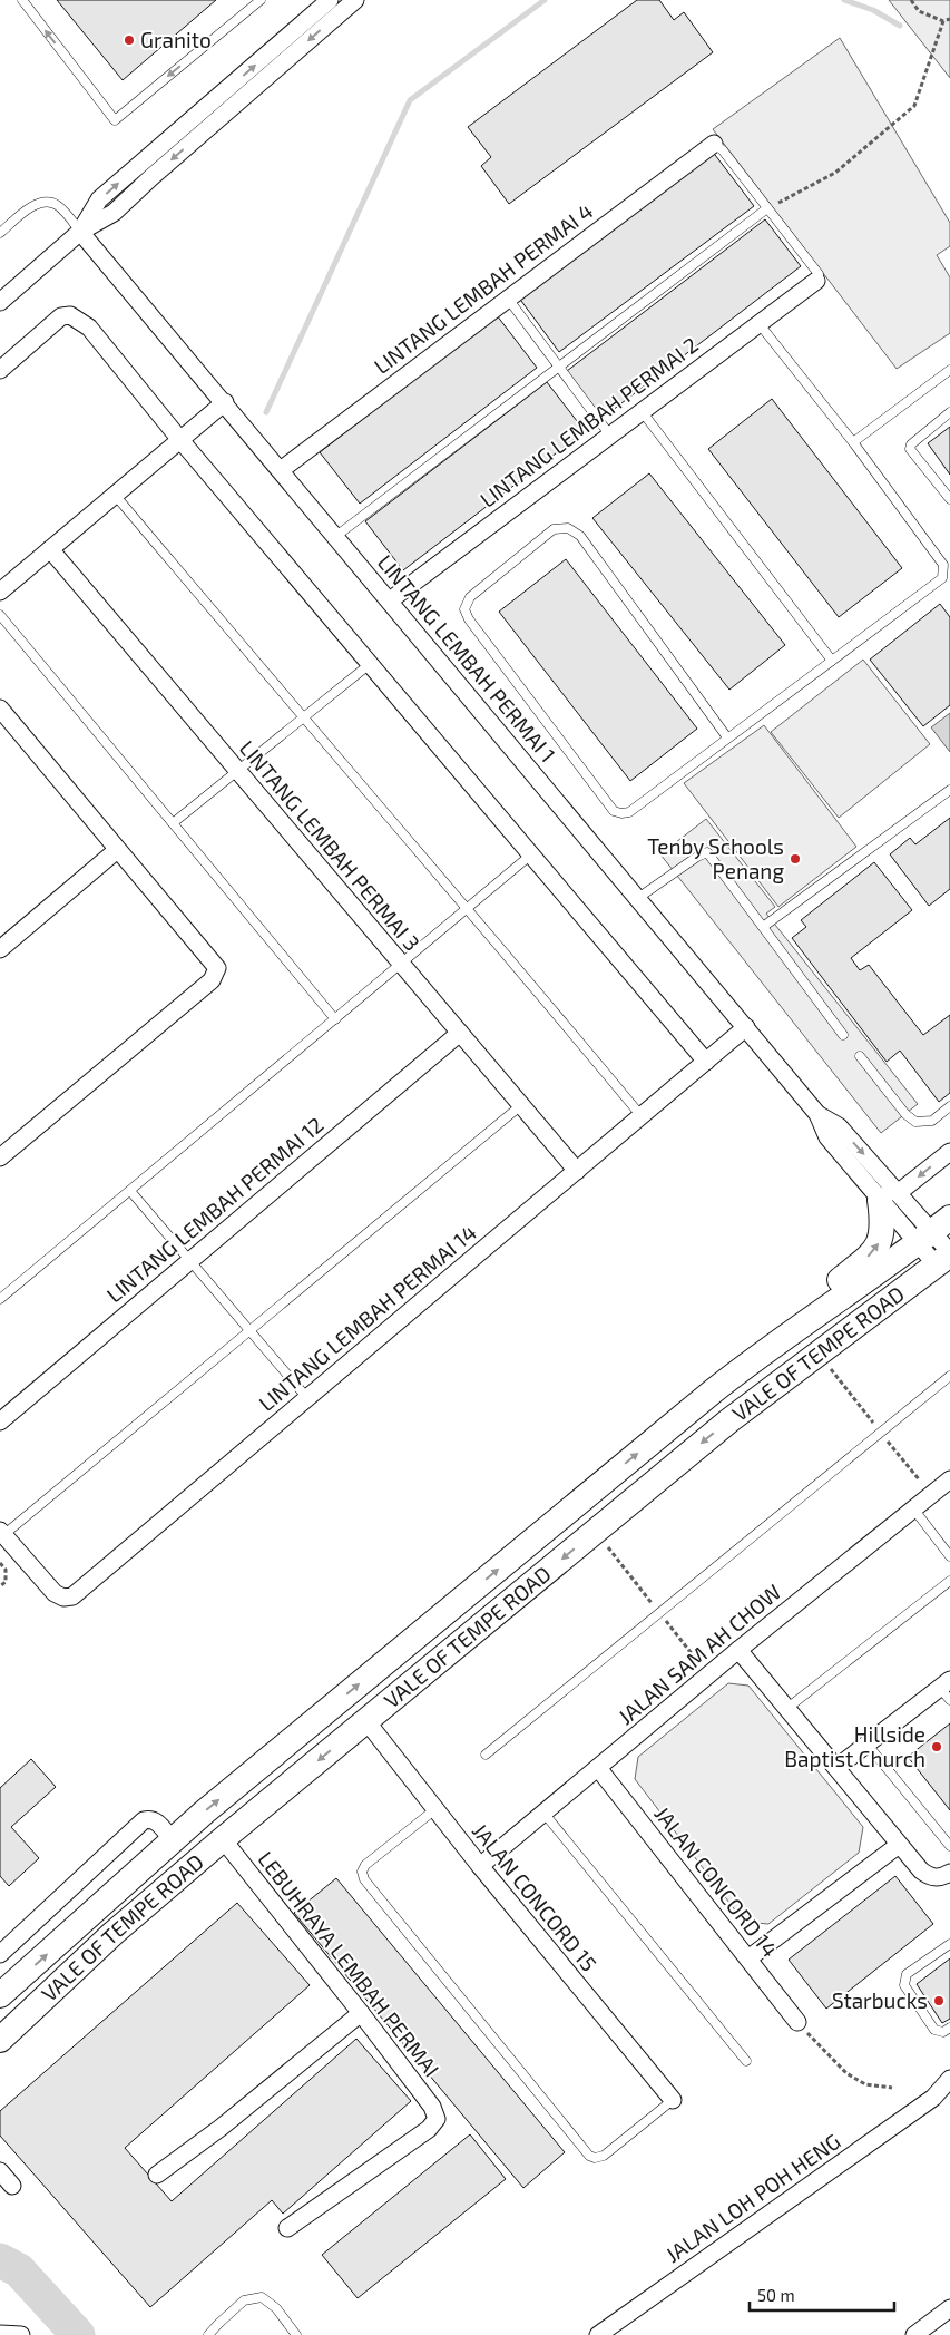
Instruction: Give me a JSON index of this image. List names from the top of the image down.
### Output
{
  "streets": {
    "main road": ["VALE OF TEMPE ROAD"],
    "street": [
      "LINTANG LEMBAH PERMAI 4",
      "LINTANG LEMBAH PERMAI 2",
      "LINTANG LEMBAH PERMAI 1",
      "LINTANG LEMBAH PERMAI 3",
      "LINTANG LEMBAH PERMAI 12",
      "LINTANG LEMBAH PERMAI 14",
      "JALAN SAM AH CHOW",
      "JALAN CONCORD 14",
      "JALAN CONCORD 15",
      "LEBUHRAYA LEMBAH PERMAI",
      "JALAN LOH POH HENG"
    ]
  },
  "crossings": [
    ["LINTANG LEMBAH PERMAI 4", "LINTANG LEMBAH PERMAI 1"],
    ["LINTANG LEMBAH PERMAI 2", "LINTANG LEMBAH PERMAI 1"],
    ["LINTANG LEMBAH PERMAI 1", "LINTANG LEMBAH PERMAI 14"],
    ["LINTANG LEMBAH PERMAI 1", "VALE OF TEMPE ROAD"],
    ["LINTANG LEMBAH PERMAI 3", "LINTANG LEMBAH PERMAI 12"],
    ["LINTANG LEMBAH PERMAI 3", "LINTANG LEMBAH PERMAI 14"],
    ["VALE OF TEMPE ROAD", "JALAN CONCORD 15"],
    ["VALE OF TEMPE ROAD", "LEBUHRAYA LEMBAH PERMAI"],
    ["JALAN SAM AH CHOW", "JALAN CONCORD 14"],
    ["JALAN SAM AH CHOW", "JALAN CONCORD 15"]
  ],
  "places": [
    "Granito",
    "Tenby Schools Penang",
    "Hillside Baptist Church",
    "Starbucks"
  ],
  "scale_bar": "50 m"
}
